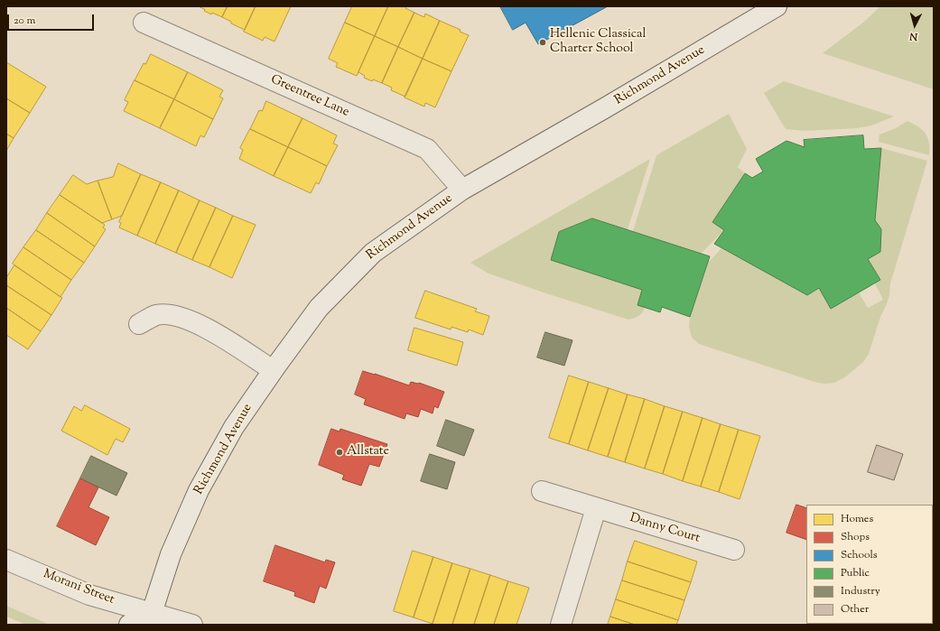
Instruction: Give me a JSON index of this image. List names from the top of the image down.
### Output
{
  "streets": {
    "street": [
      "Richmond Avenue",
      "Greentree Lane",
      "Danny Court",
      "Morani Street"
    ]
  },
  "crossings": [
    ["Richmond Avenue", "Greentree Lane"],
    ["Richmond Avenue", "Morani Street"]
  ],
  "places": ["Hellenic Classical Charter School", "Allstate"],
  "legend": [
    "Homes",
    "Shops",
    "Schools",
    "Public",
    "Industry",
    "Other"
  ],
  "scale_bar": "20 m",
  "north": "bottom"
}
